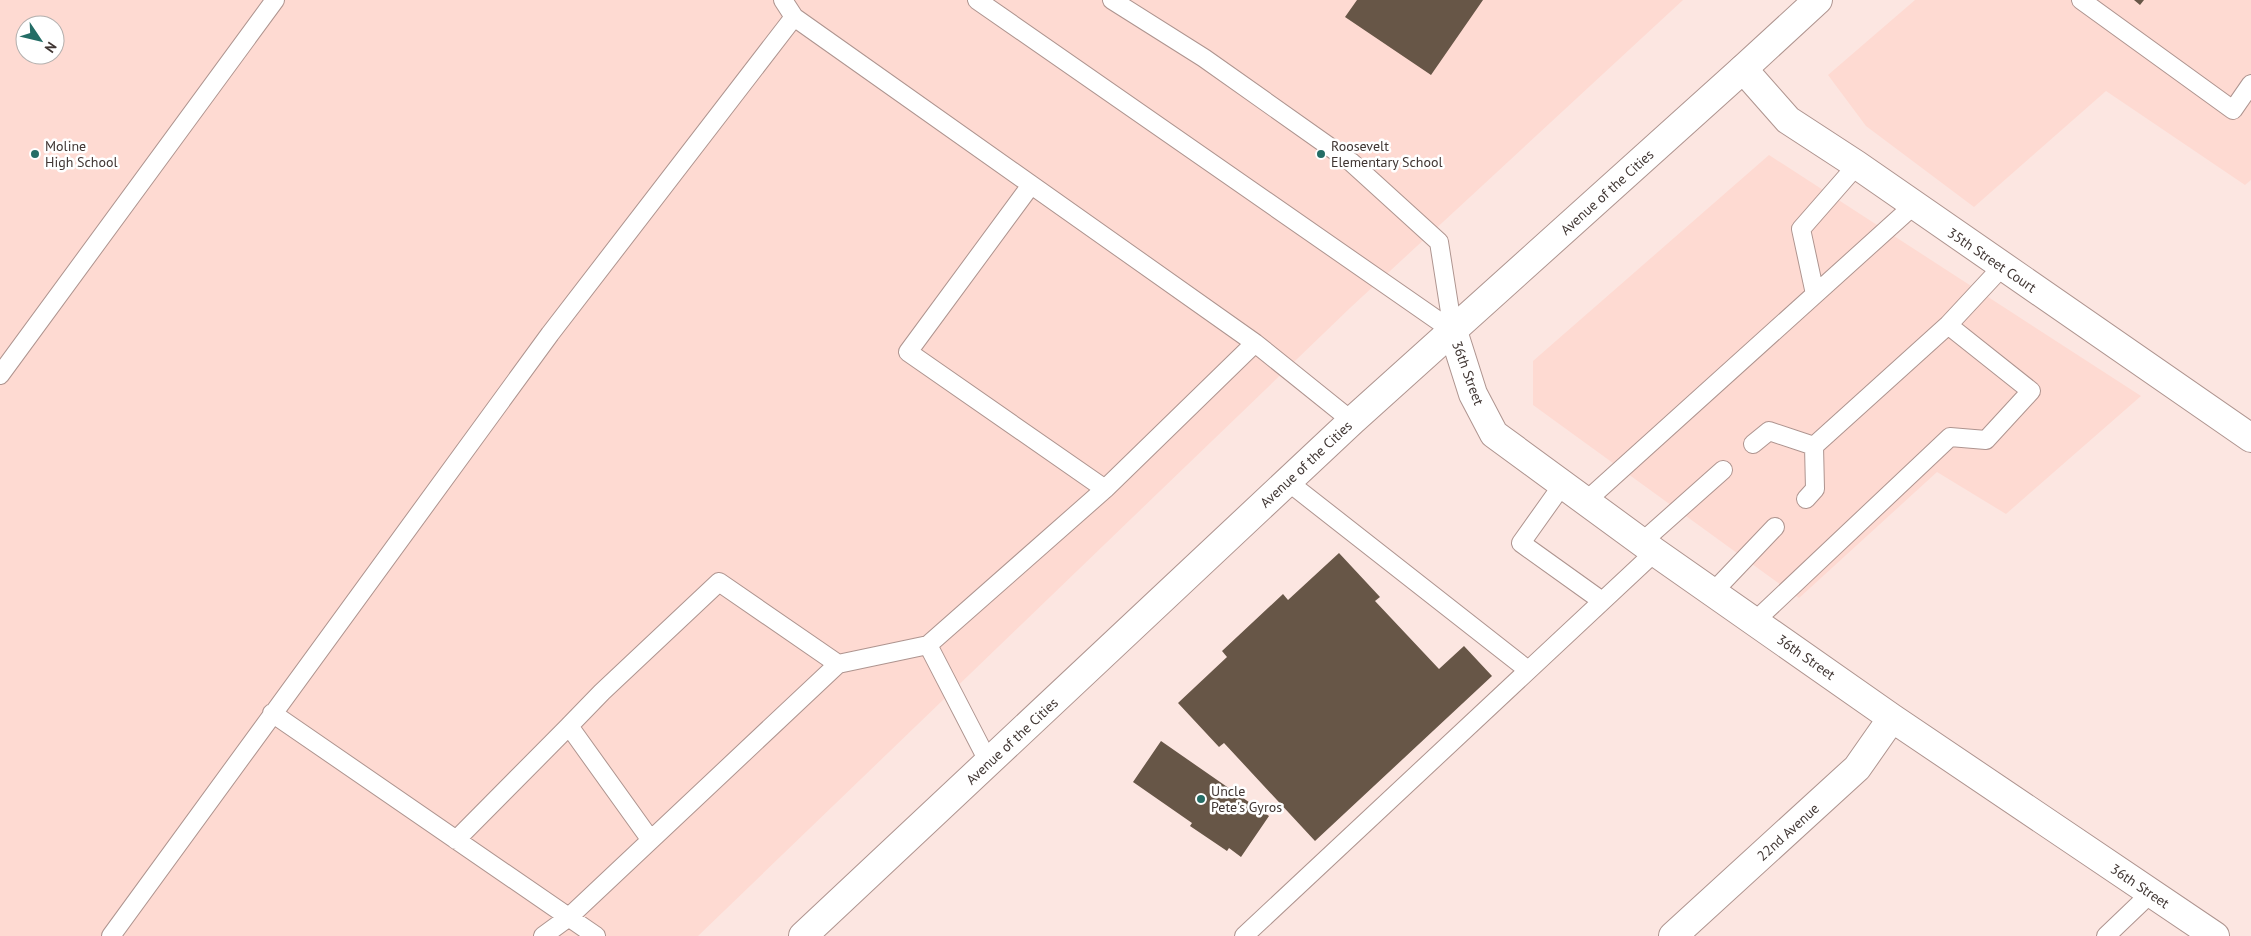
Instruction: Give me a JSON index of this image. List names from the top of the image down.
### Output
{
  "streets": {
    "street": [
      "Avenue of the Cities",
      "35th Street Court",
      "36th Street",
      "22nd Avenue"
    ]
  },
  "crossings": [
    ["Avenue of the Cities", "35th Street Court"],
    ["Avenue of the Cities", "36th Street"],
    ["36th Street", "22nd Avenue"]
  ],
  "places": ["Moline High School", "Roosevelt Elementary School", "Uncle Pete's Gyros"],
  "north": "bottom right"
}
